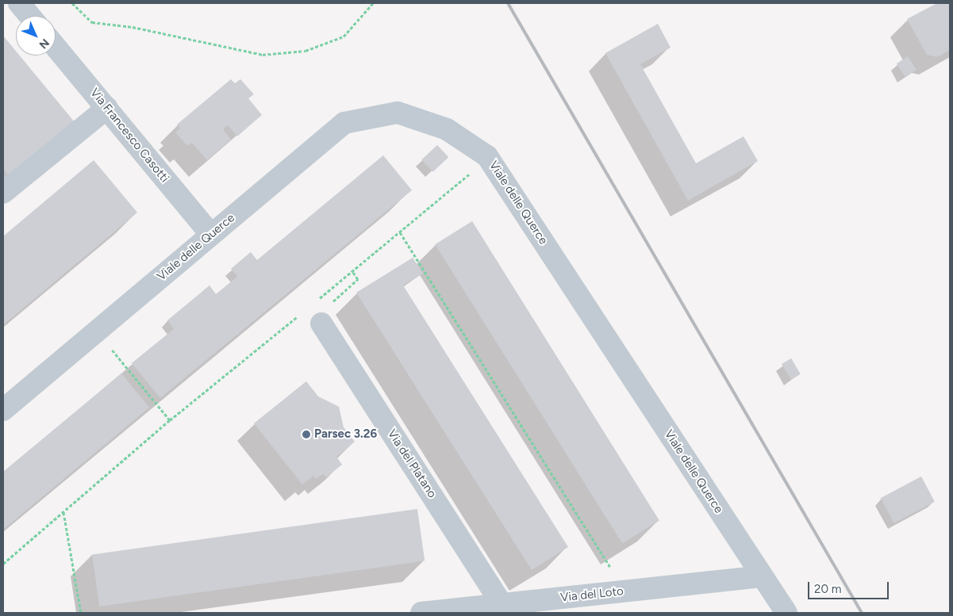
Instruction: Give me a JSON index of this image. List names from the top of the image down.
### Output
{
  "streets": {
    "street": [
      "Via Francesco Casotti",
      "Viale delle Querce",
      "Via del Platano",
      "Via del Loto"
    ]
  },
  "crossings": [
    ["Via Francesco Casotti", "Viale delle Querce"],
    ["Viale delle Querce", "Via del Loto"],
    ["Via del Platano", "Via del Loto"]
  ],
  "places": ["Parsec 3.26"],
  "scale_bar": "20 m",
  "north": "bottom right"
}
